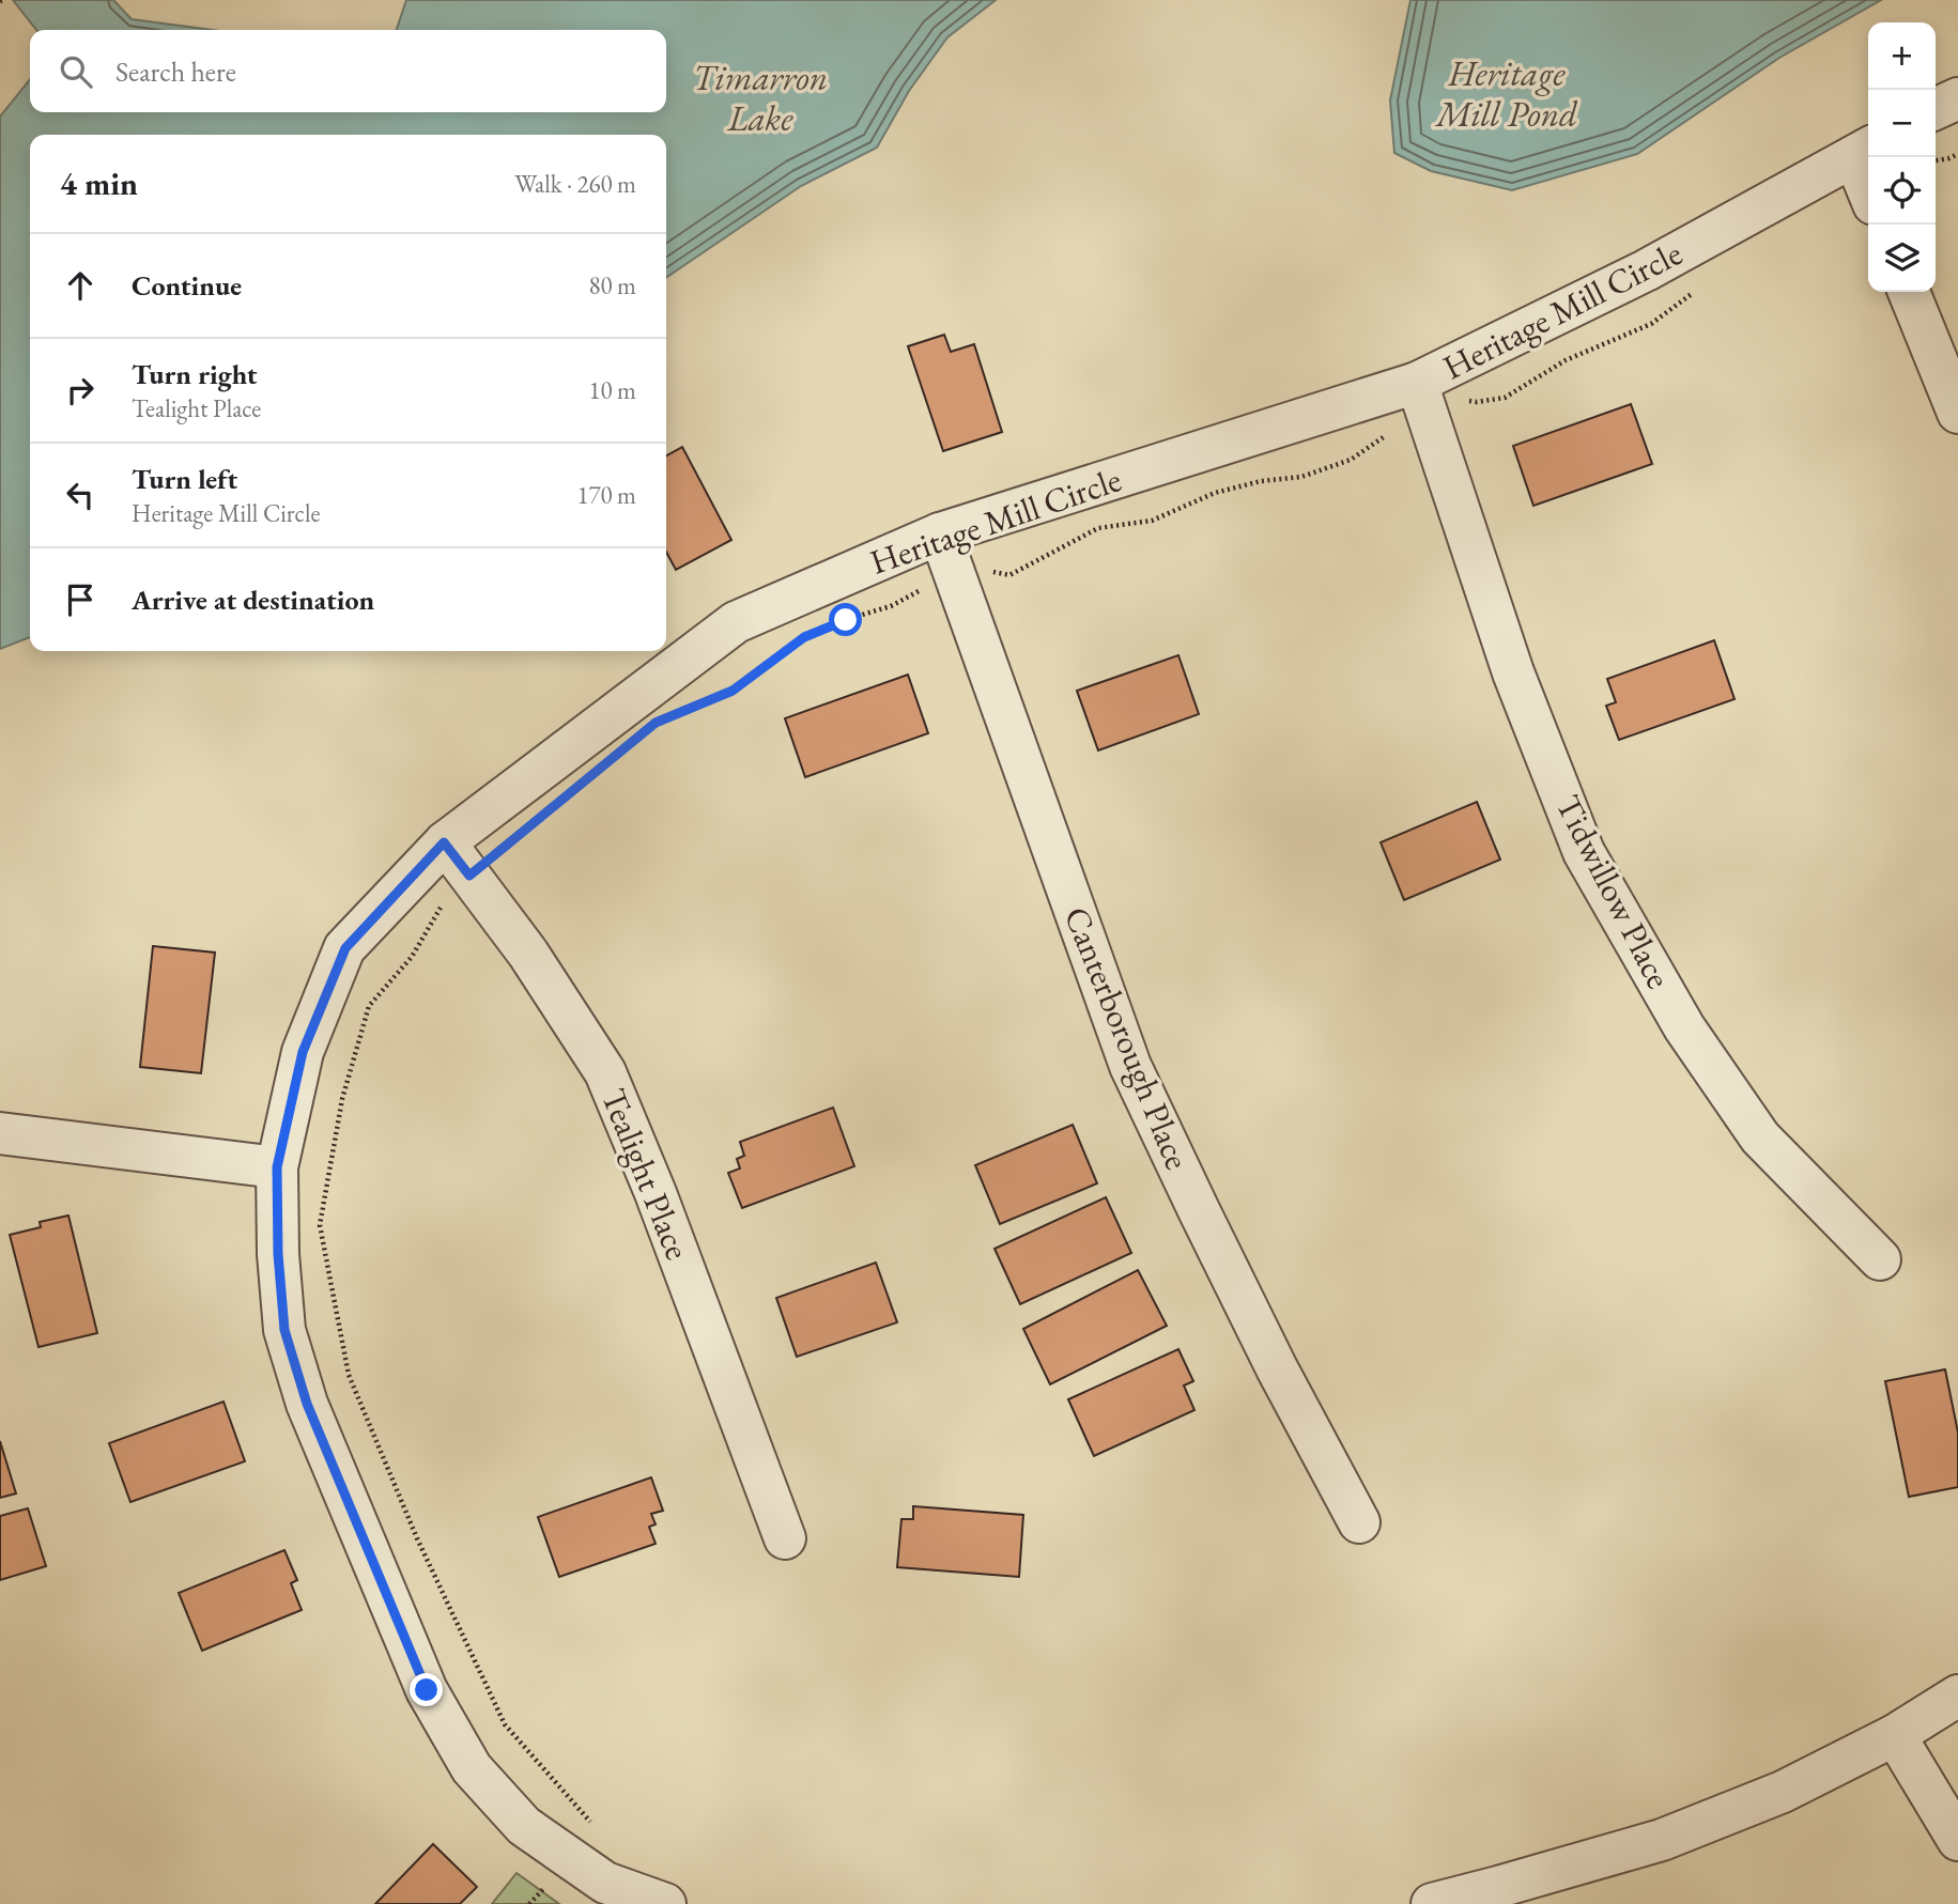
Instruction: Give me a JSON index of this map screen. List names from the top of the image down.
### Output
{
  "streets": {
    "street": [
      "Heritage Mill Circle",
      "Tidwillow Place",
      "Canterborough Place",
      "Tealight Place"
    ]
  },
  "crossings": [
    ["Heritage Mill Circle", "Tidwillow Place"],
    ["Heritage Mill Circle", "Canterborough Place"],
    ["Heritage Mill Circle", "Tealight Place"]
  ],
  "water": ["Heritage Mill Pond", "Timarron Lake"],
  "page": {
    "map_buttons": ["+", "−"],
    "search": "Search here",
    "heading": ["4 min", "Walk · 260 m"],
    "list": [
      ["Continue", "80 m"],
      ["Turn right", "Tealight Place", "10 m"],
      ["Turn left", "Heritage Mill Circle", "170 m"],
      "Arrive at destination"
    ]
  }
}
